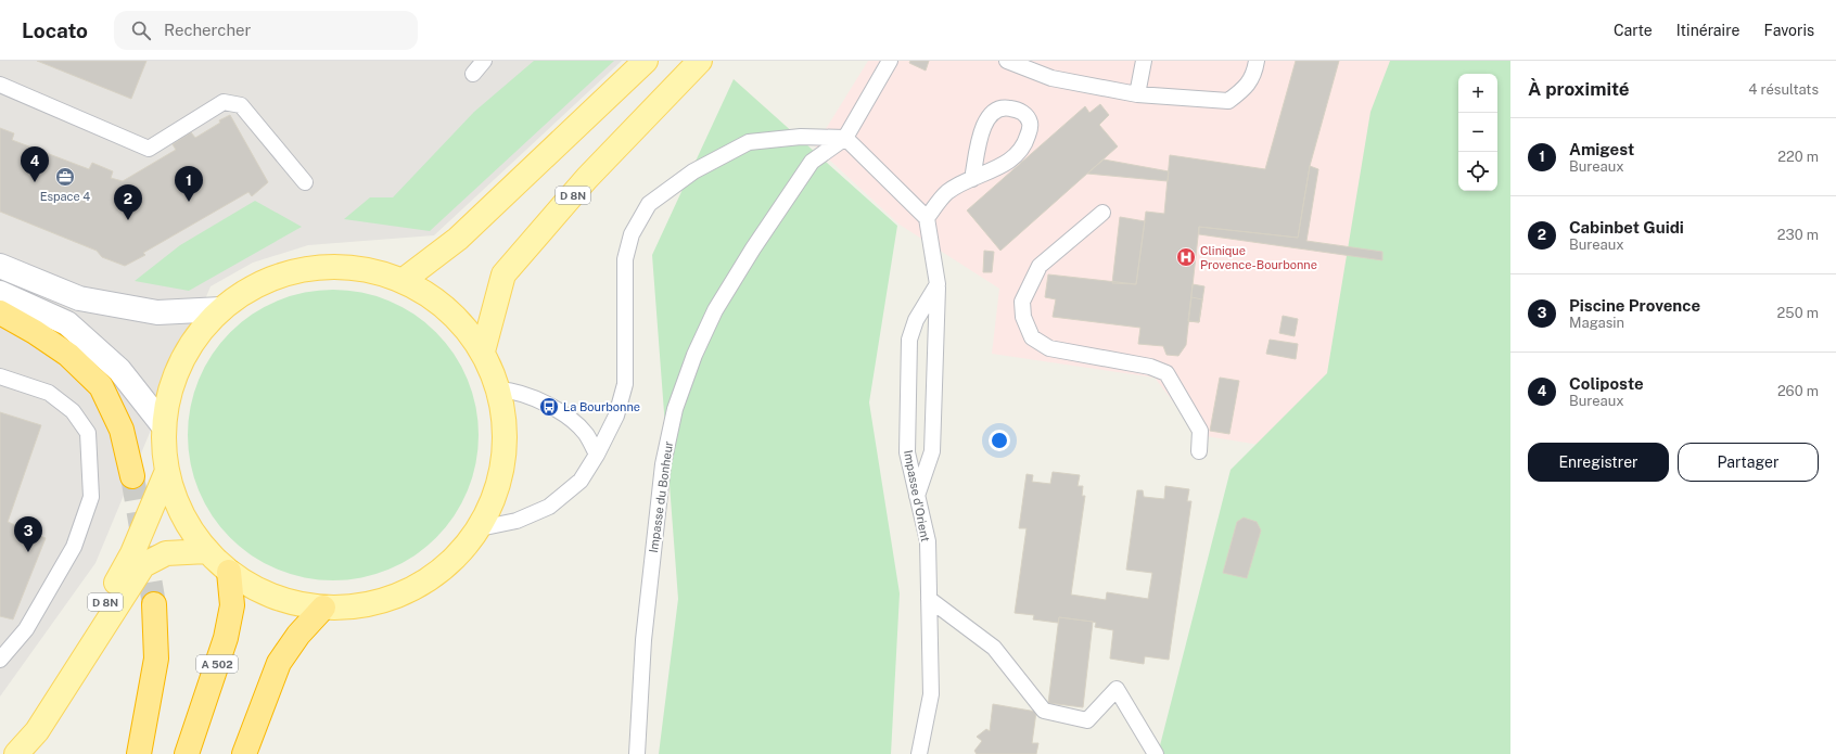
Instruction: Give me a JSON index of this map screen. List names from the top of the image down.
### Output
{
  "streets": {
    "highway": ["A 502"],
    "main road": ["D 8N"],
    "lane": ["Impasse d'Orient", "Impasse du Bonheur"]
  },
  "places": {
    "office": ["Espace 4"],
    "hospital": ["Clinique Provence-Bourbonne"],
    "bus stop": ["La Bourbonne"]
  },
  "page": {
    "header": "Locato",
    "search": "Rechercher",
    "nav": ["Carte", "Itinéraire", "Favoris"],
    "heading": ["À proximité", "4 résultats"],
    "map_buttons": ["+", "−"],
    "list": [
      {
        "mark": "1",
        "name": "Amigest",
        "note": "Bureaux",
        "value": "220 m"
      },
      {
        "mark": "2",
        "name": "Cabinbet Guidi",
        "note": "Bureaux",
        "value": "230 m"
      },
      {
        "mark": "3",
        "name": "Piscine Provence",
        "note": "Magasin",
        "value": "250 m"
      },
      {
        "mark": "4",
        "name": "Coliposte",
        "note": "Bureaux",
        "value": "260 m"
      }
    ],
    "pins": [
      "4",
      "1",
      "2",
      "3"
    ],
    "buttons": ["Enregistrer", "Partager"]
  }
}
